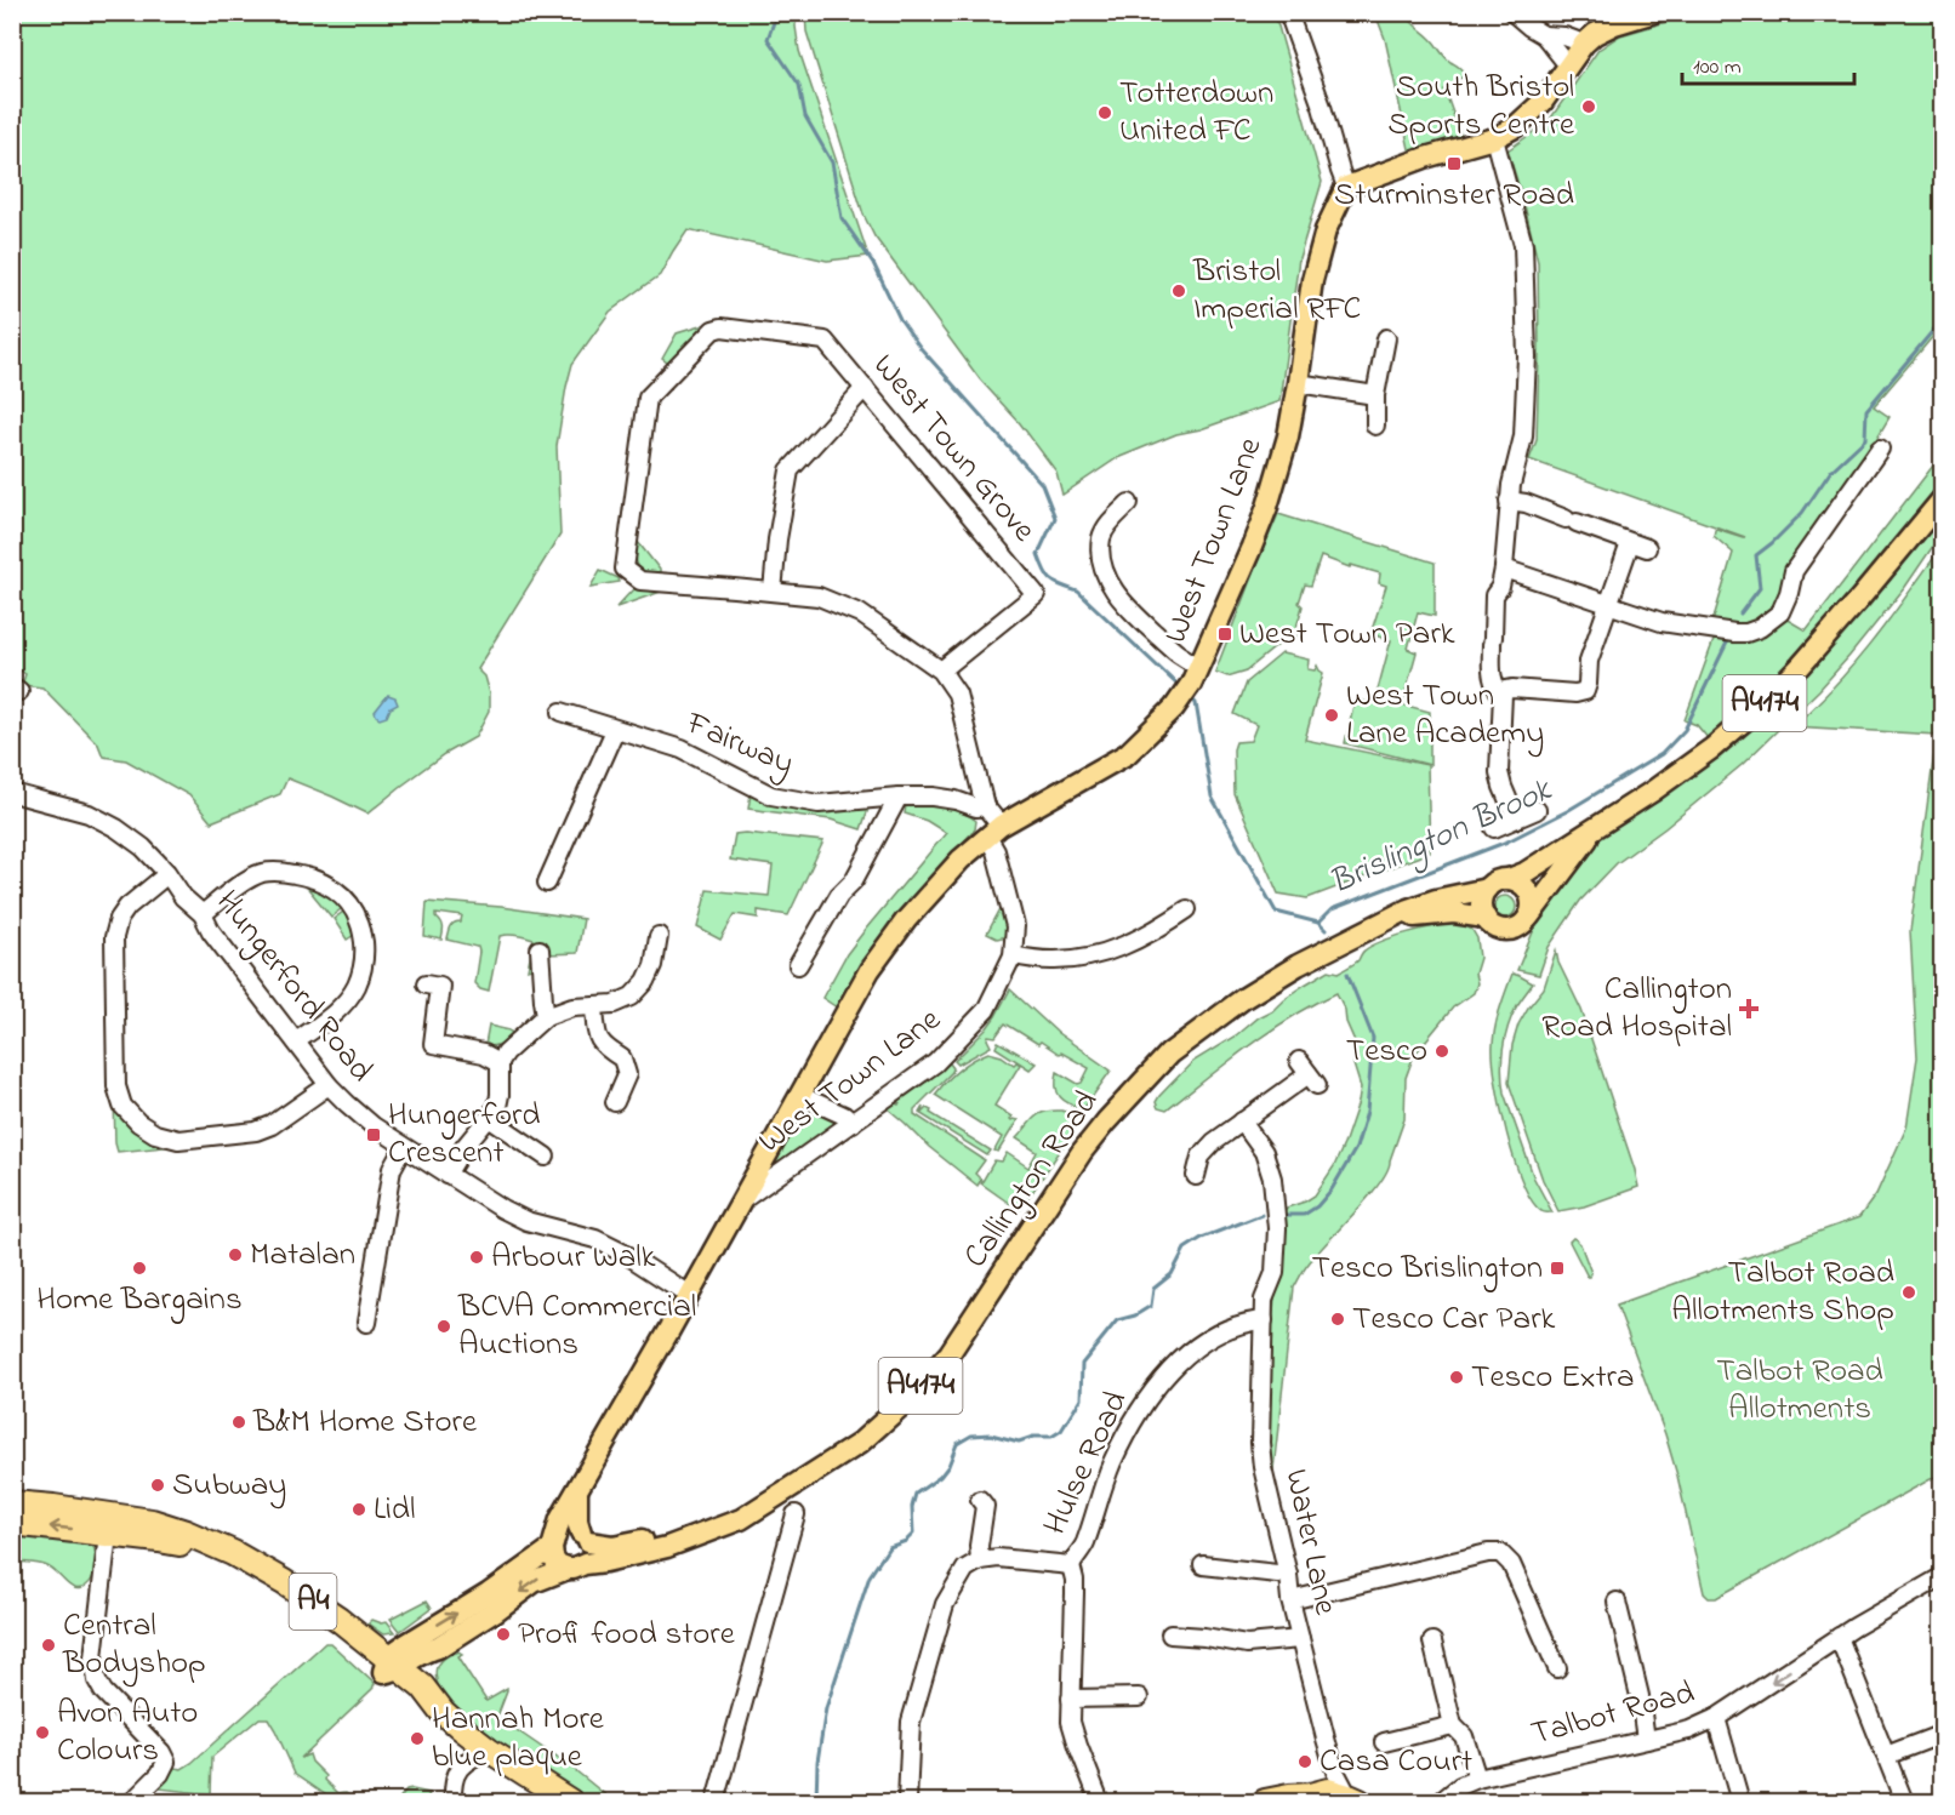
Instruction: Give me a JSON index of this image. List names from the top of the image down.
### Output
{
  "streets": {
    "highway": ["A4"],
    "main road": ["West Town Lane", "A4174", "Callington Road"],
    "street": [
      "West Town Grove",
      "Fairway",
      "Hungerford Road",
      "Hulse Road",
      "Water Lane",
      "Talbot Road"
    ]
  },
  "crossings": [
    ["West Town Lane", "A4174"],
    ["West Town Lane", "Hungerford Road"],
    ["West Town Lane", "A4"],
    ["A4174", "Callington Road"],
    ["A4174", "A4"],
    ["Hulse Road", "Water Lane"]
  ],
  "water": ["Brislington Brook"],
  "parks": ["Talbot Road Allotments"],
  "places": {
    "other": [
      "South Bristol Sports Centre",
      "Totterdown United FC",
      "Bristol Imperial RFC",
      "West Town Lane Academy",
      "Tesco",
      "Matalan",
      "Arbour Walk",
      "Home Bargains",
      "Talbot Road Allotments Shop",
      "Tesco Car Park",
      "BCVA Commercial Auctions",
      "Tesco Extra",
      "B&M Home Store",
      "Subway",
      "Lidl",
      "Profi food store",
      "Central Bodyshop",
      "Avon Auto Colours",
      "Hannah More blue plaque",
      "Casa Court"
    ],
    "transit": [
      "Sturminster Road",
      "West Town Park",
      "Hungerford Crescent",
      "Tesco Brislington"
    ],
    "health": ["Callington Road Hospital"]
  },
  "scale_bar": "100 m"
}
